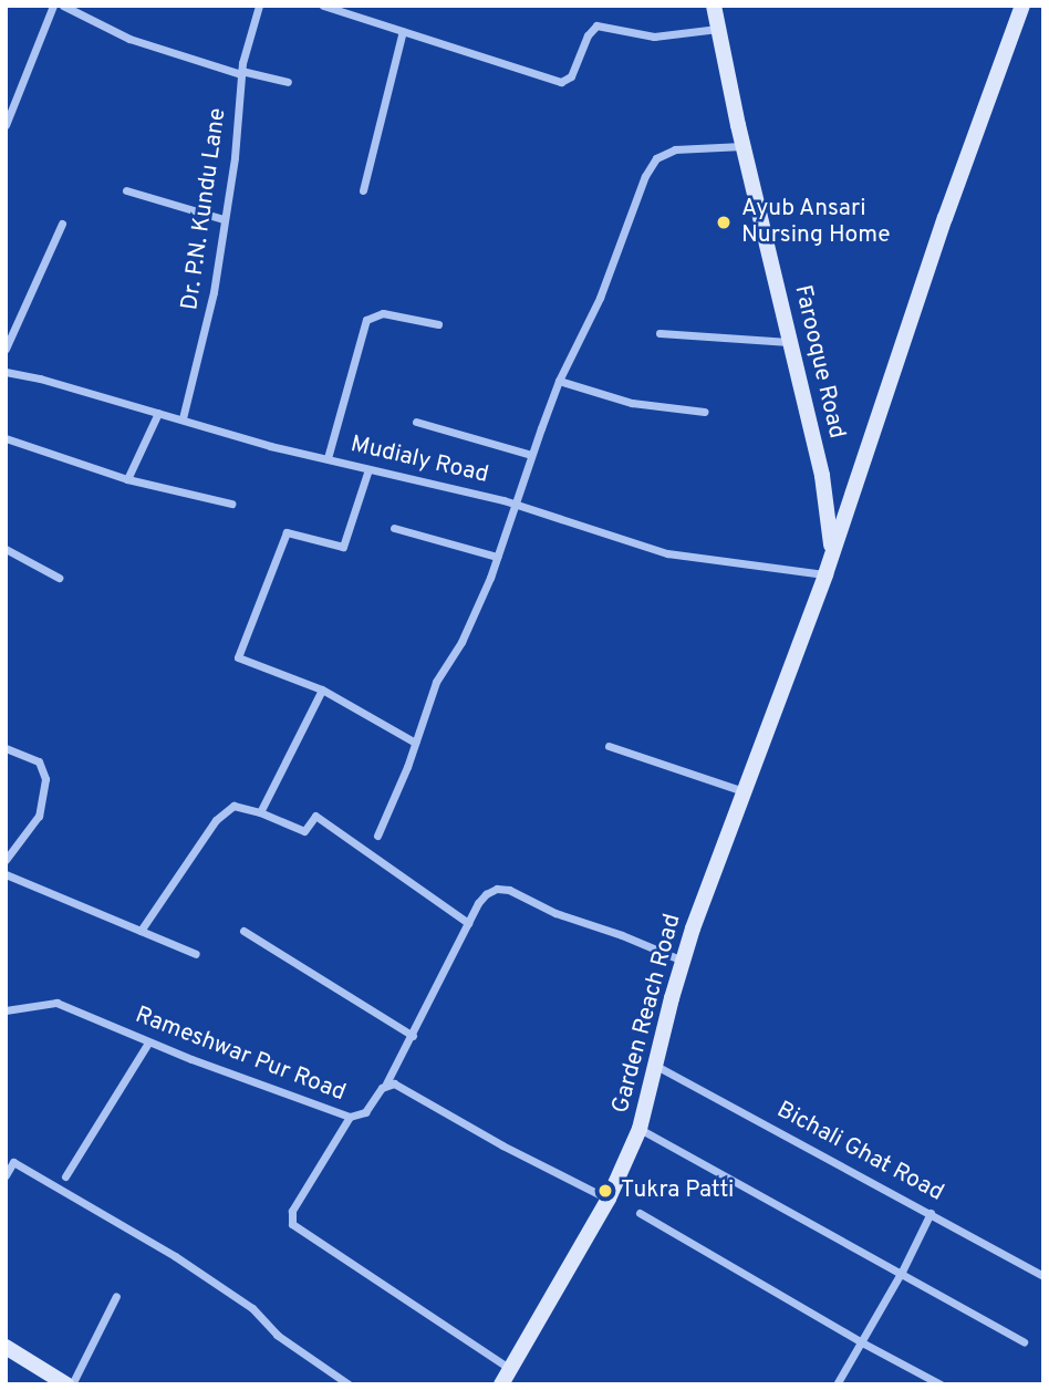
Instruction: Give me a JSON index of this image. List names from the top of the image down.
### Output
{
  "streets": {
    "main road": ["Farooque Road", "Garden Reach Road"],
    "street": [
      "Dr. P.N. Kundu Lane",
      "Mudialy Road",
      "Rameshwar Pur Road",
      "Bichali Ghat Road"
    ]
  },
  "crossings": [
    ["Dr. P.N. Kundu Lane", "Mudialy Road"],
    ["Farooque Road", "Garden Reach Road"],
    ["Mudialy Road", "Garden Reach Road"],
    ["Garden Reach Road", "Rameshwar Pur Road"],
    ["Garden Reach Road", "Bichali Ghat Road"]
  ],
  "places": ["Ayub Ansari Nursing Home", "Tukra Patti"]
}
